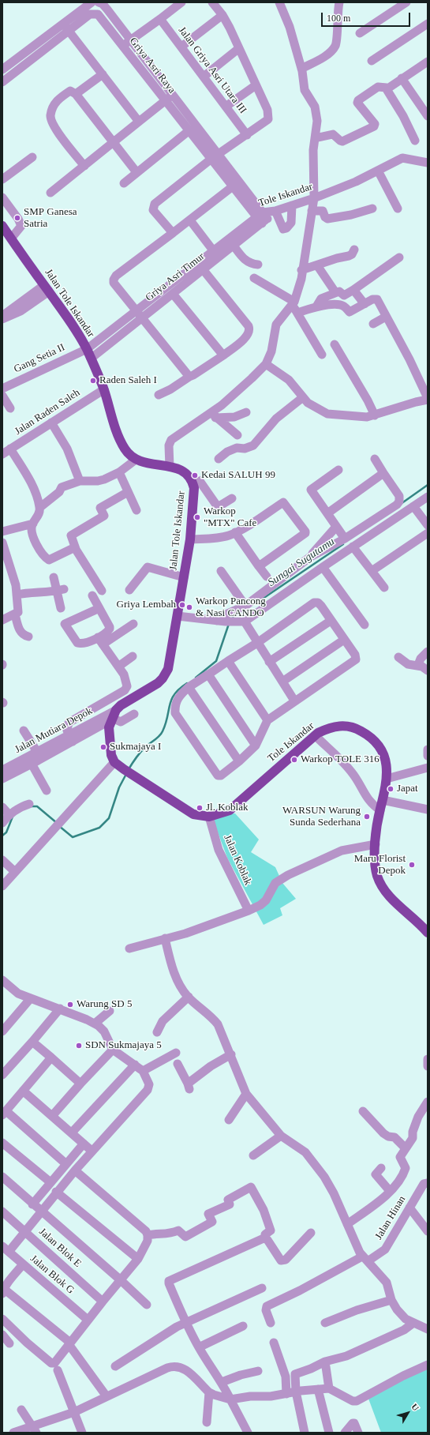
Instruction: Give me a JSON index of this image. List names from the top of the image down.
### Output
{
  "streets": {
    "main road": ["Tole Iskandar", "Jalan Tole Iskandar"],
    "street": [
      "Griya Asri Raya",
      "Jalan Griya Asri Utara III",
      "Griya Asri Timur",
      "Gang Setia II",
      "Jalan Raden Saleh",
      "Jalan Mutiara Depok",
      "Jalan Koblak",
      "Jalan Hinan",
      "Jalan Blok E",
      "Jalan Blok G"
    ]
  },
  "crossings": [
    ["Griya Asri Raya", "Tole Iskandar"],
    ["Griya Asri Raya", "Griya Asri Timur"],
    ["Tole Iskandar", "Griya Asri Timur"],
    ["Tole Iskandar", "Jalan Tole Iskandar"],
    ["Tole Iskandar", "Gang Setia II"],
    ["Tole Iskandar", "Jalan Koblak"],
    ["Griya Asri Timur", "Jalan Tole Iskandar"],
    ["Jalan Tole Iskandar", "Gang Setia II"],
    ["Jalan Tole Iskandar", "Jalan Raden Saleh"],
    ["Jalan Tole Iskandar", "Jalan Mutiara Depok"]
  ],
  "water": ["Sungai Sugutamu"],
  "places": [
    "SMP Ganesa Satria",
    "Raden Saleh I",
    "Kedai SALUH 99",
    "Warkop \"MTX\" Cafe",
    "Griya Lembah",
    "Warkop Pancong & Nasi CANDO",
    "Sukmajaya I",
    "Warkop TOLE 316",
    "Japat",
    "Jl. Koblak",
    "WARSUN Warung Sunda Sederhana",
    "Maru Florist Depok",
    "Warung SD 5",
    "SDN Sukmajaya 5"
  ],
  "scale_bar": "100 m",
  "north": "top right"
}
